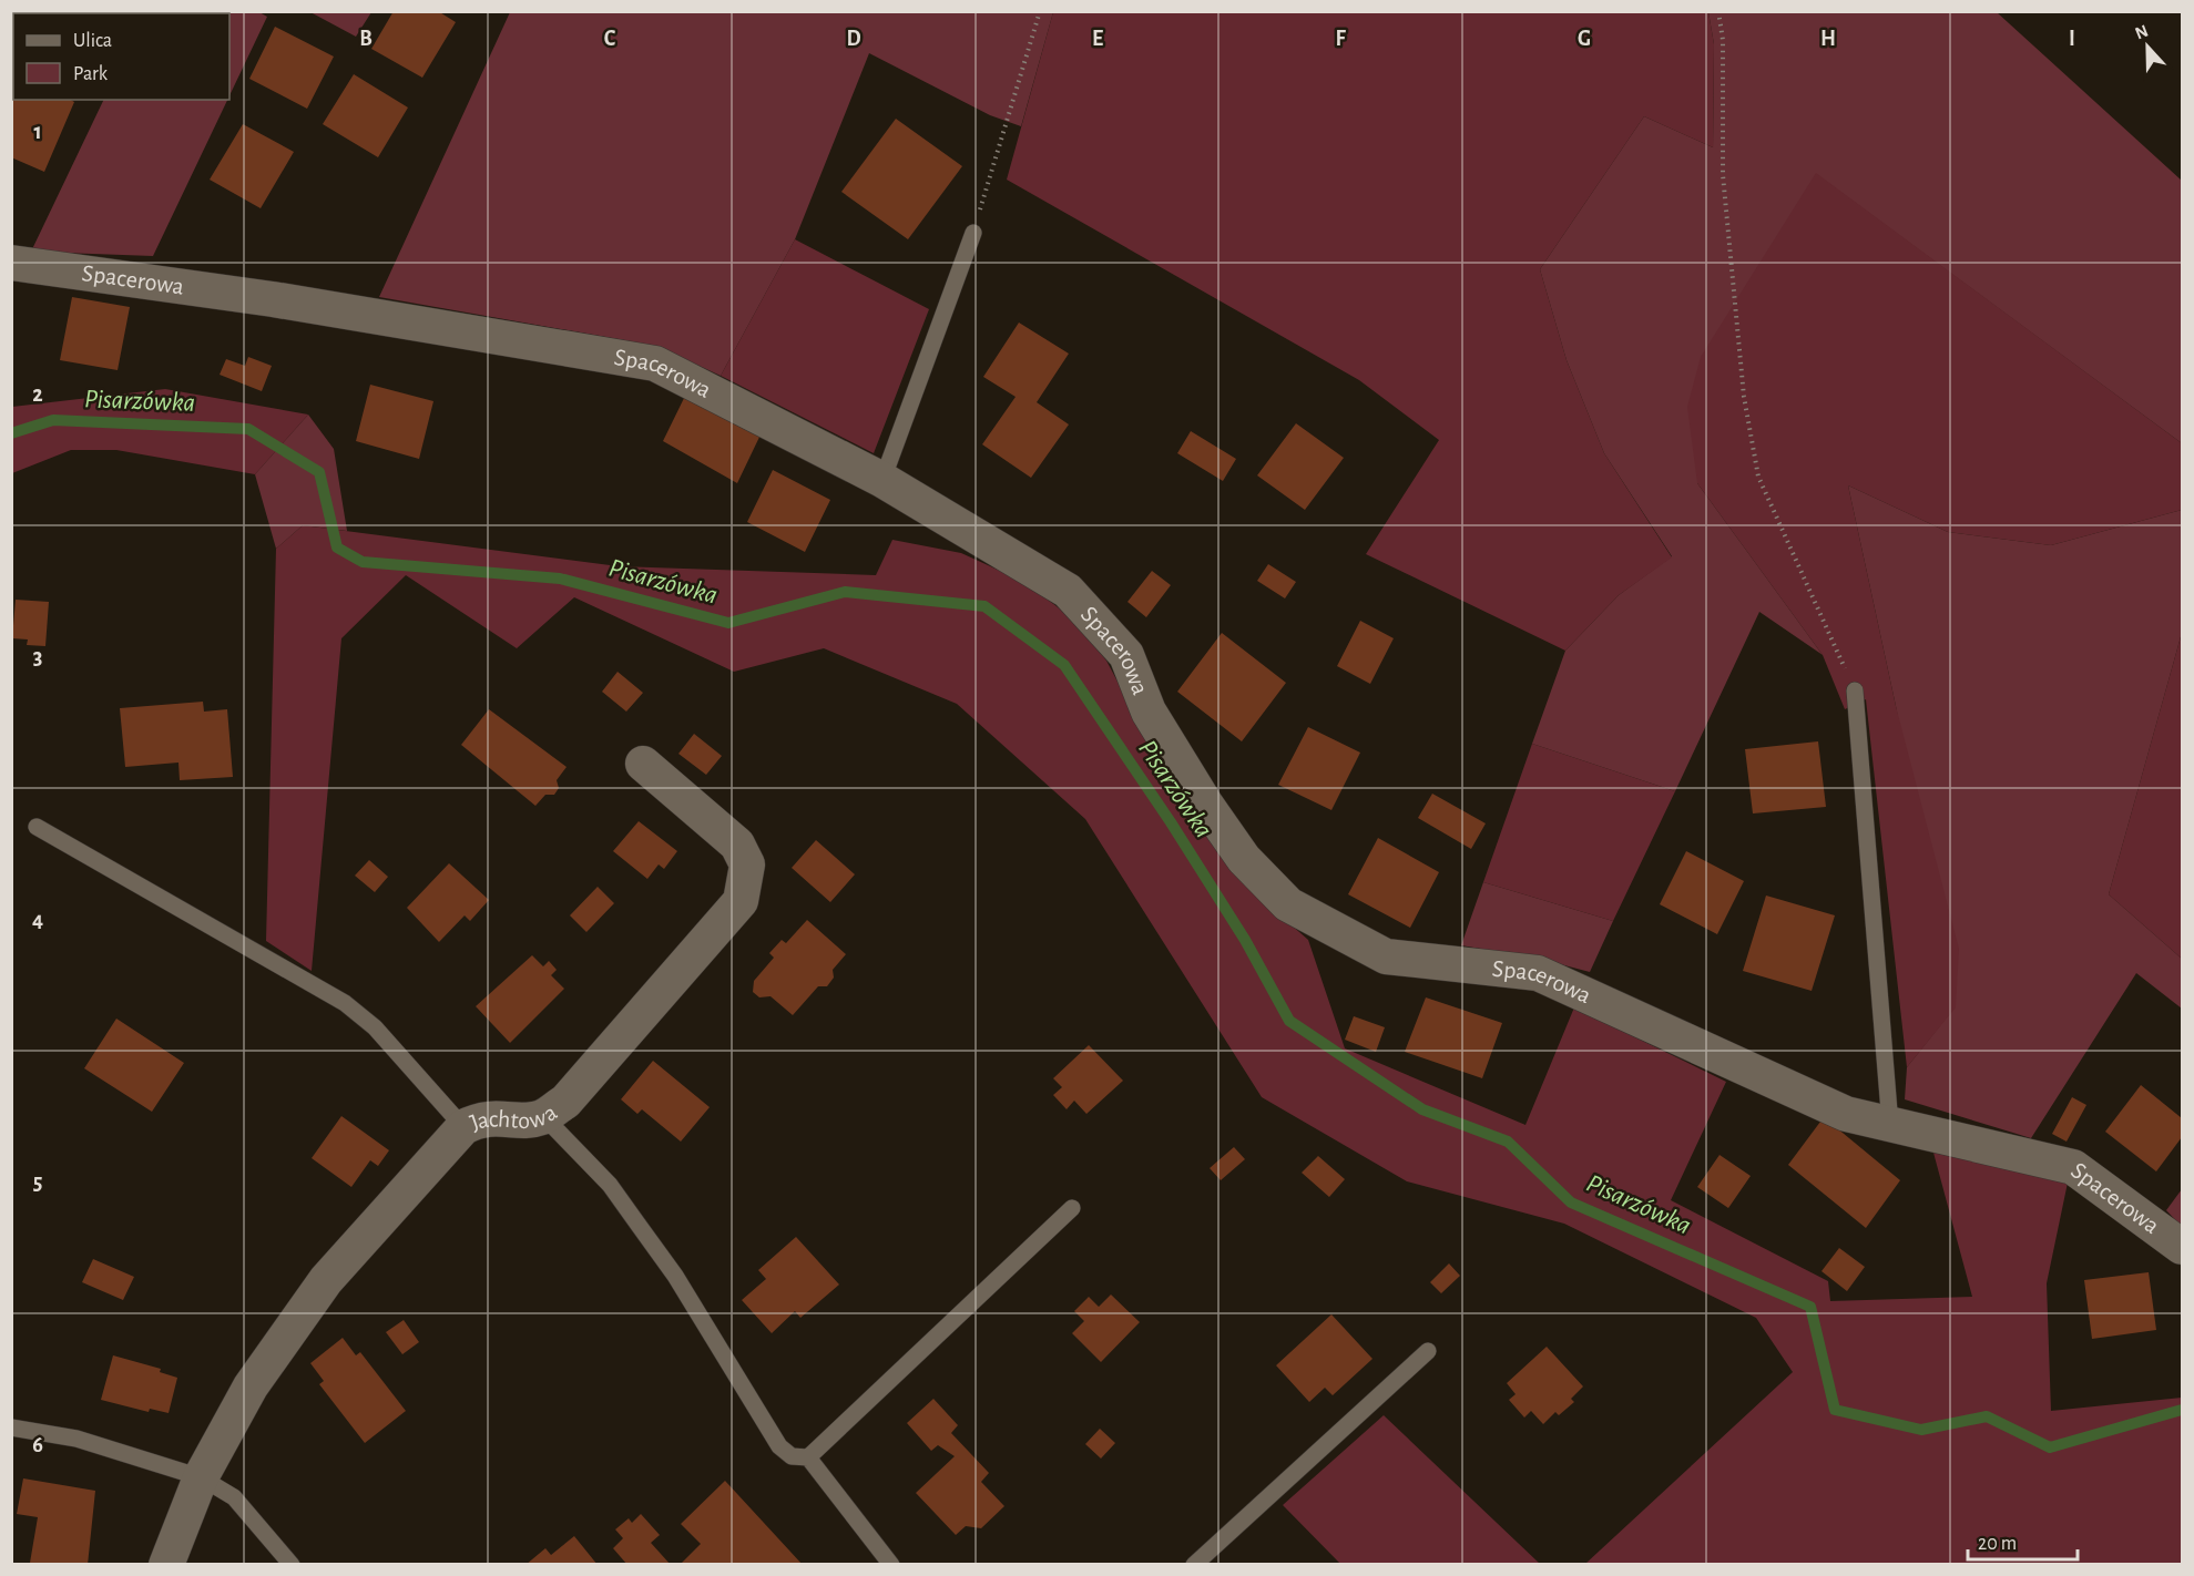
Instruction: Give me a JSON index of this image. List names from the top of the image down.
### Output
{
  "streets": {
    "street": ["Spacerowa", "Jachtowa"]
  },
  "water": ["Pisarzówka"],
  "legend": ["Ulica", "Park"],
  "scale_bar": "20 m",
  "north": "top",
  "grid": {
    "columns": [
      "B",
      "C",
      "D",
      "E",
      "F",
      "G",
      "H",
      "I"
    ],
    "rows": [
      "1",
      "2",
      "3",
      "4",
      "5",
      "6"
    ]
  }
}
